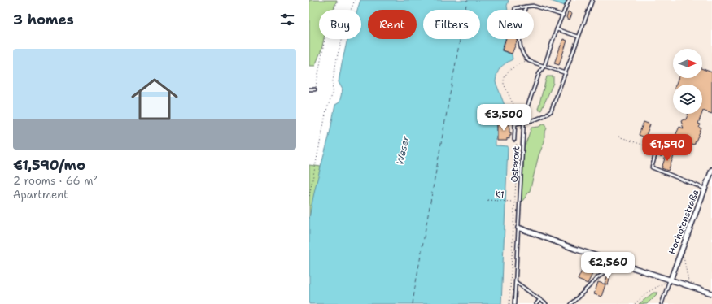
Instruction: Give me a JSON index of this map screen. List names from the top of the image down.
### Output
{
  "streets": {
    "street": ["Hochofenstraße"],
    "lane": ["Osterort"],
    "path": ["K1"]
  },
  "water": ["Weser"],
  "north": "right",
  "page": {
    "heading": "3 homes",
    "chip": [
      "Buy",
      "Rent",
      "Filters",
      "New"
    ],
    "list": [
      {
        "name": "€1,590/mo",
        "note": "2 rooms · 66 m² · Apartment"
      }
    ],
    "price": ["€3,500", "€1,590", "€2,560"]
  }
}
